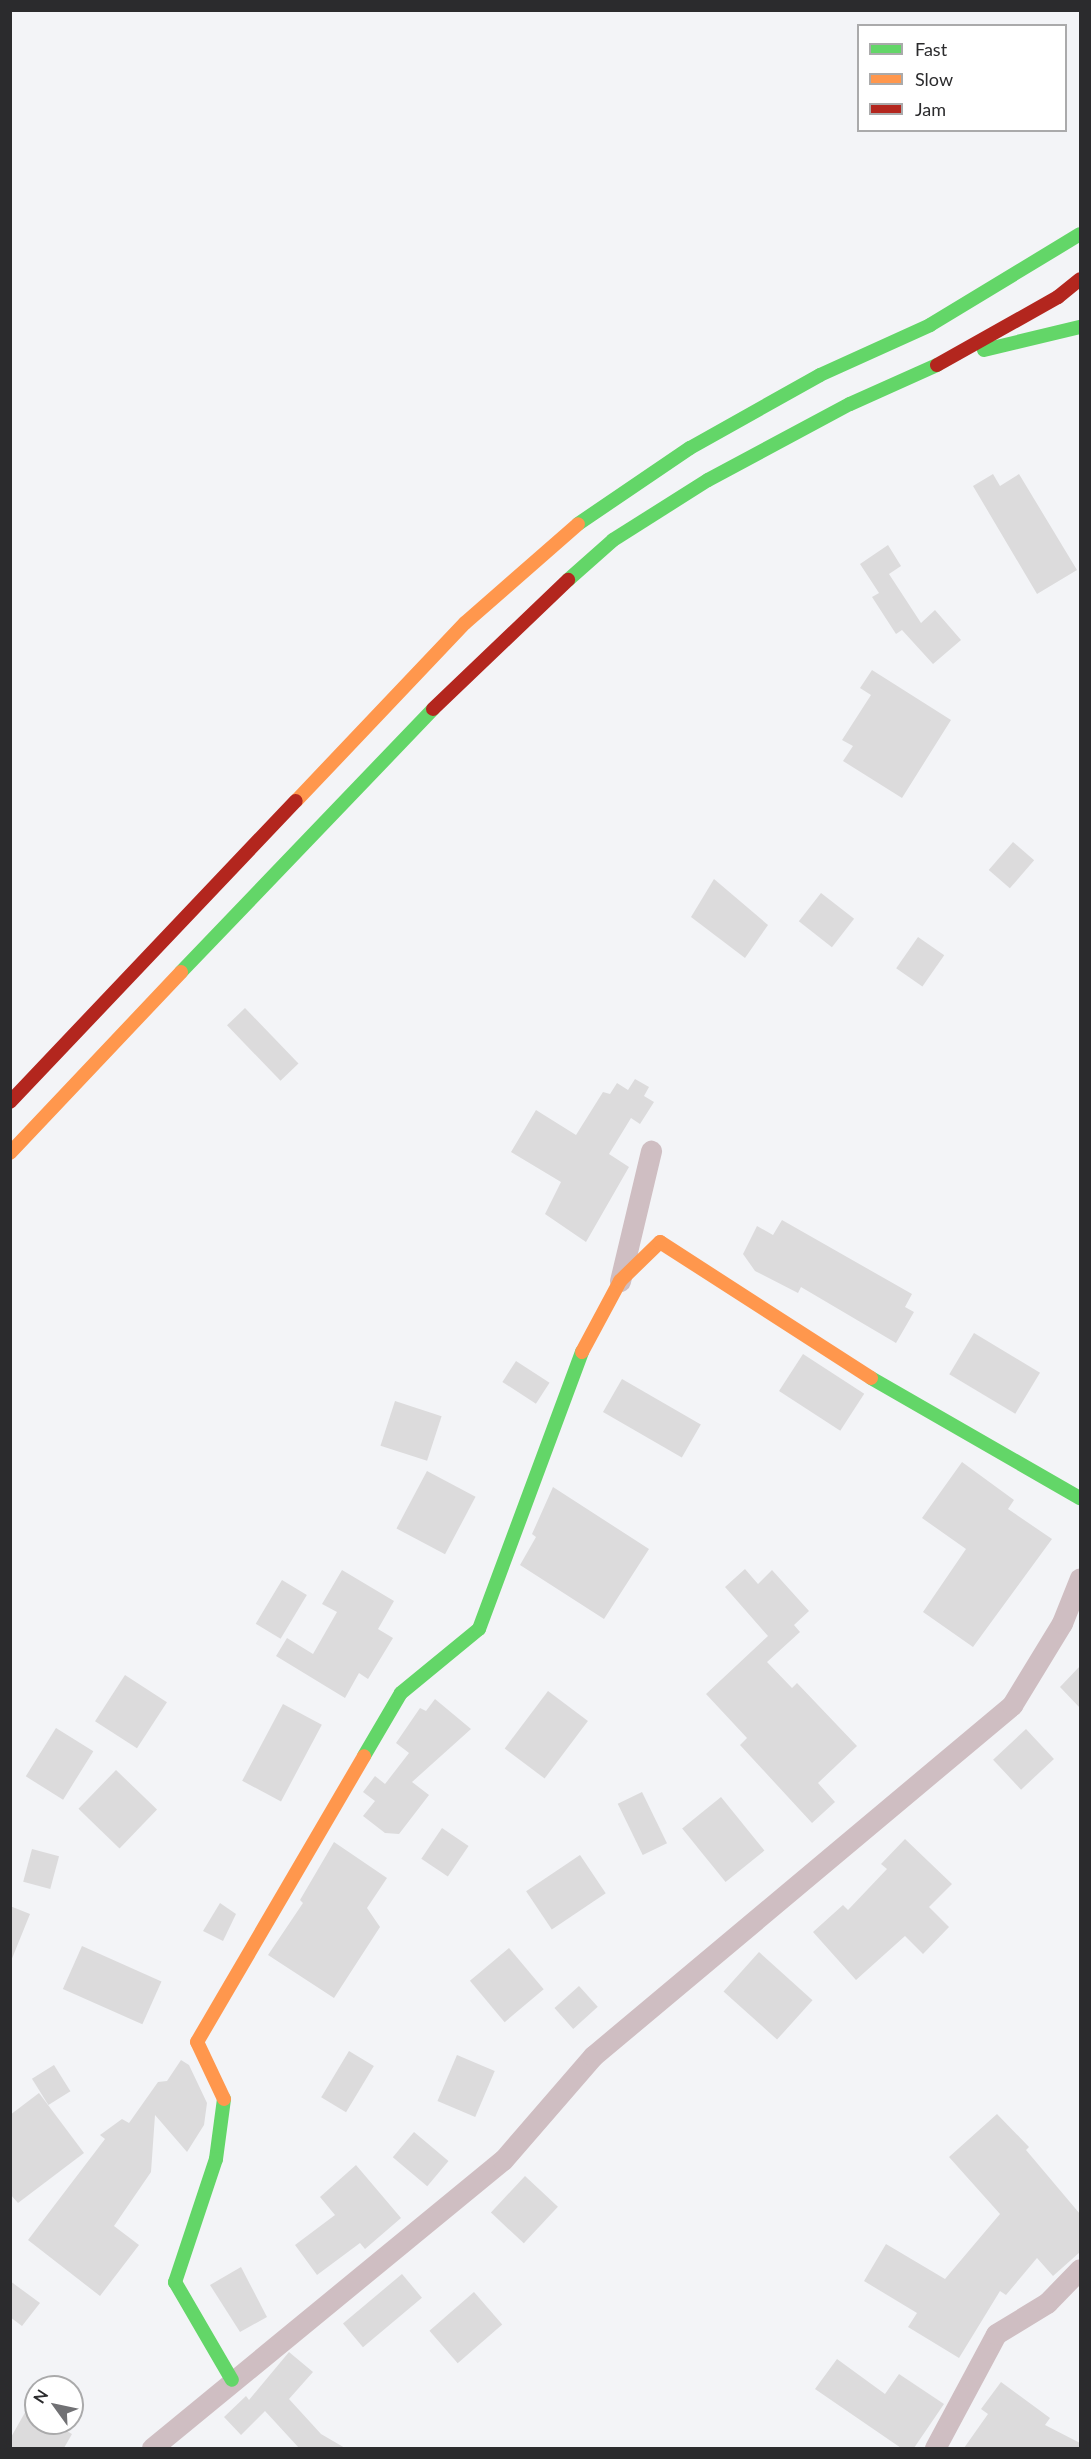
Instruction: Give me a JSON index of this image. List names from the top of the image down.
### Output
{
  "legend": ["Fast", "Slow", "Jam"],
  "north": "top left"
}
